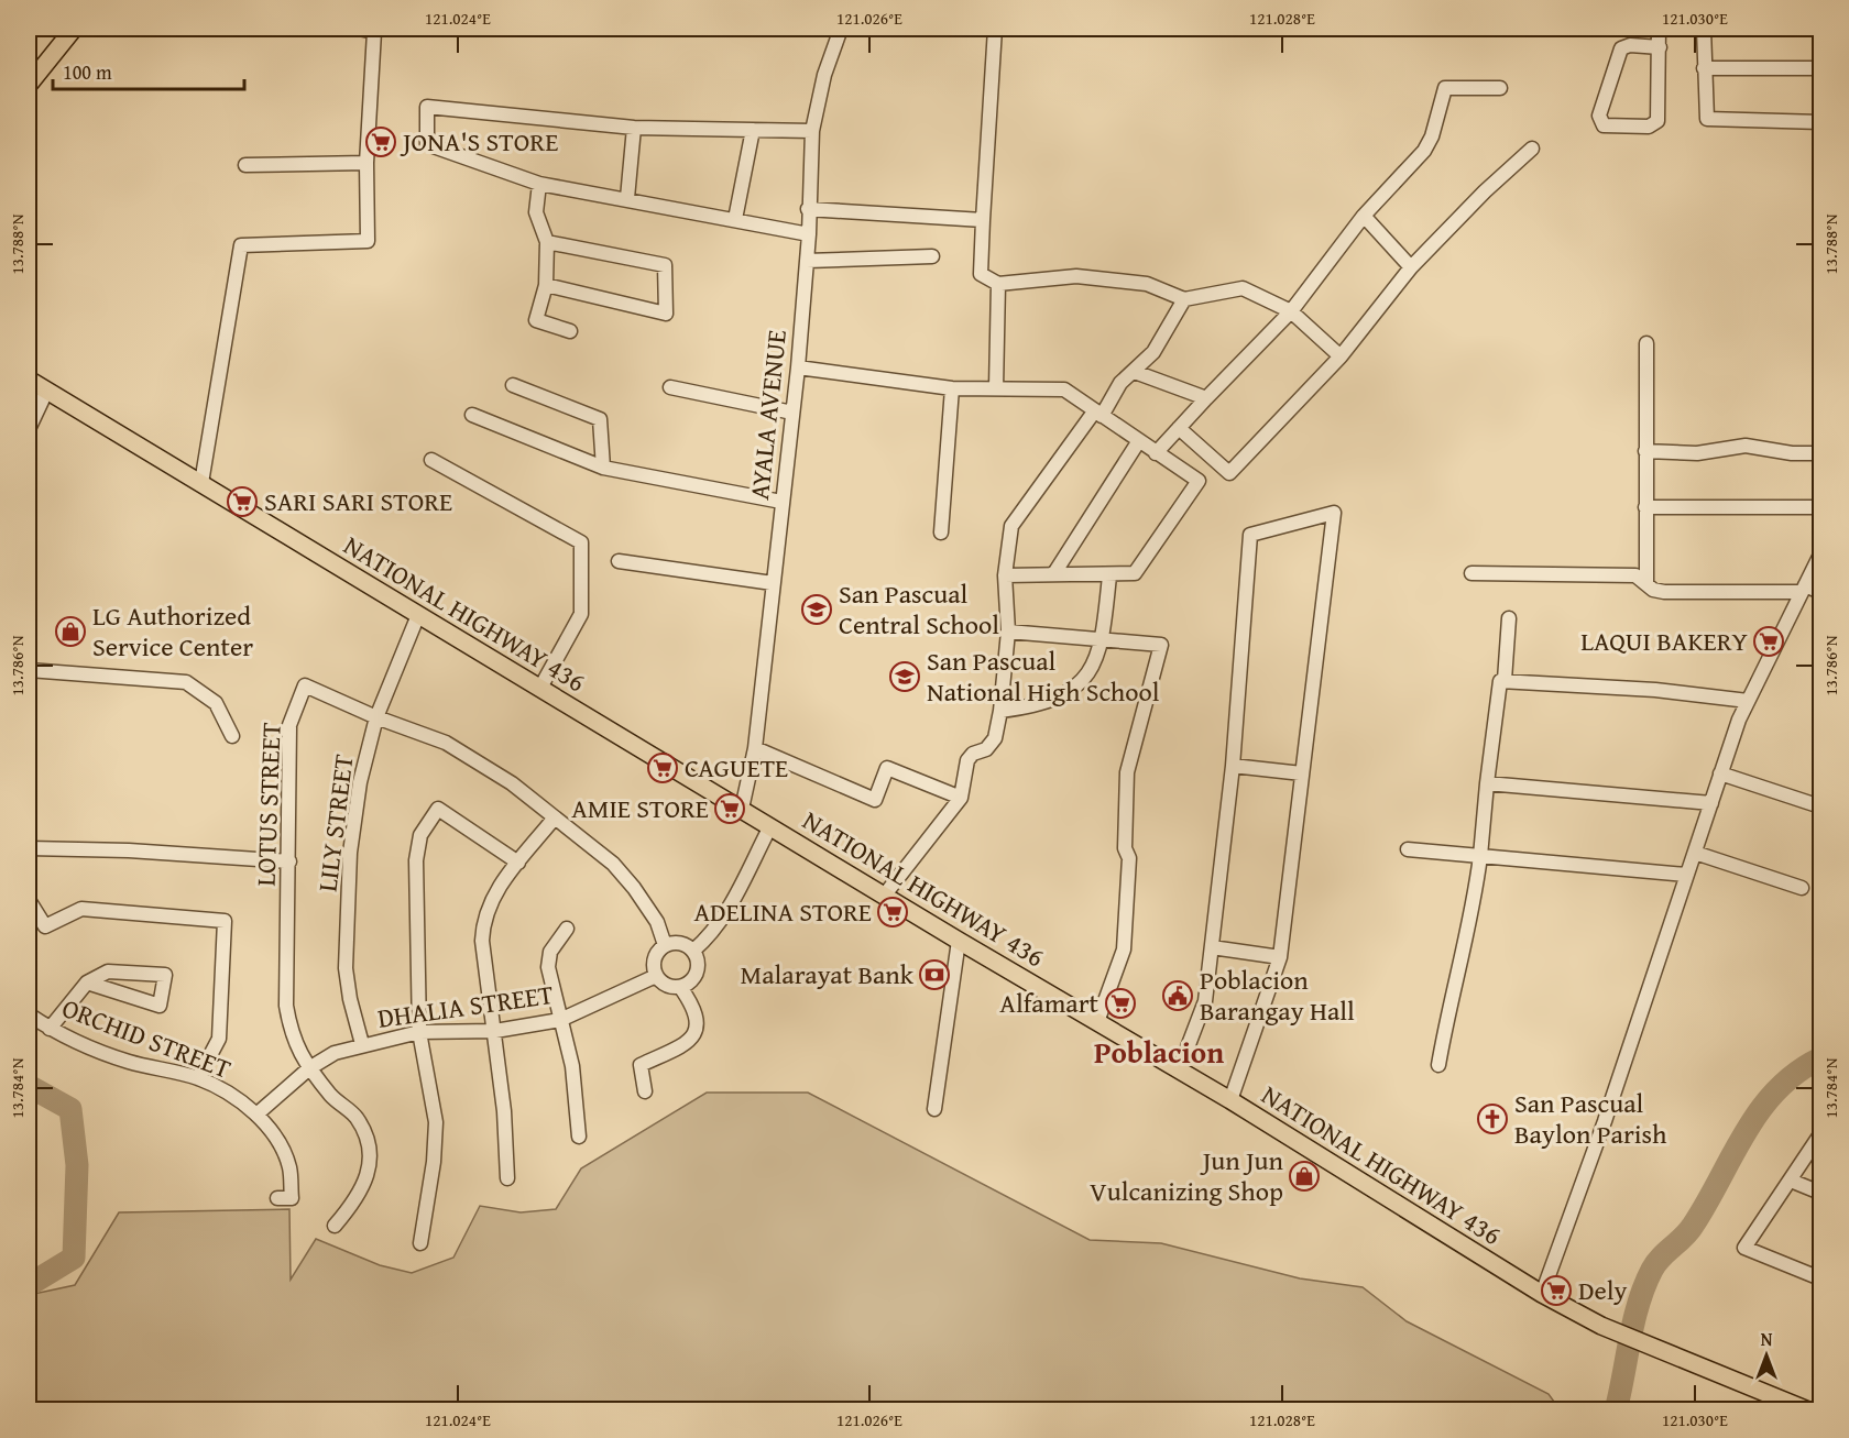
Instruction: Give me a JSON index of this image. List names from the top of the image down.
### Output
{
  "streets": {
    "main road": ["NATIONAL HIGHWAY 436"],
    "street": [
      "AYALA AVENUE",
      "LOTUS STREET",
      "LILY STREET",
      "DHALIA STREET",
      "ORCHID STREET"
    ]
  },
  "crossings": [
    ["AYALA AVENUE", "NATIONAL HIGHWAY 436"],
    ["NATIONAL HIGHWAY 436", "LILY STREET"],
    ["LOTUS STREET", "LILY STREET"],
    ["LOTUS STREET", "DHALIA STREET"],
    ["LILY STREET", "DHALIA STREET"],
    ["DHALIA STREET", "ORCHID STREET"]
  ],
  "districts": ["Poblacion"],
  "places": {
    "supermarket": [
      "JONA'S STORE",
      "SARI SARI STORE",
      "LAQUI BAKERY",
      "CAGUETE",
      "AMIE STORE",
      "ADELINA STORE",
      "Alfamart",
      "Dely"
    ],
    "school or university": ["San Pascual Central School", "San Pascual National High School"],
    "shop": ["LG Authorized Service Center", "Jun Jun Vulcanizing Shop"],
    "bank": ["Malarayat Bank"],
    "public building": ["Poblacion Barangay Hall"],
    "church": ["San Pascual Baylon Parish"]
  },
  "scale_bar": "100 m",
  "north": "top",
  "coordinates": [
    "121.024°E",
    "121.026°E",
    "121.028°E",
    "121.030°E",
    "13.788°N",
    "13.786°N",
    "13.784°N"
  ]
}
